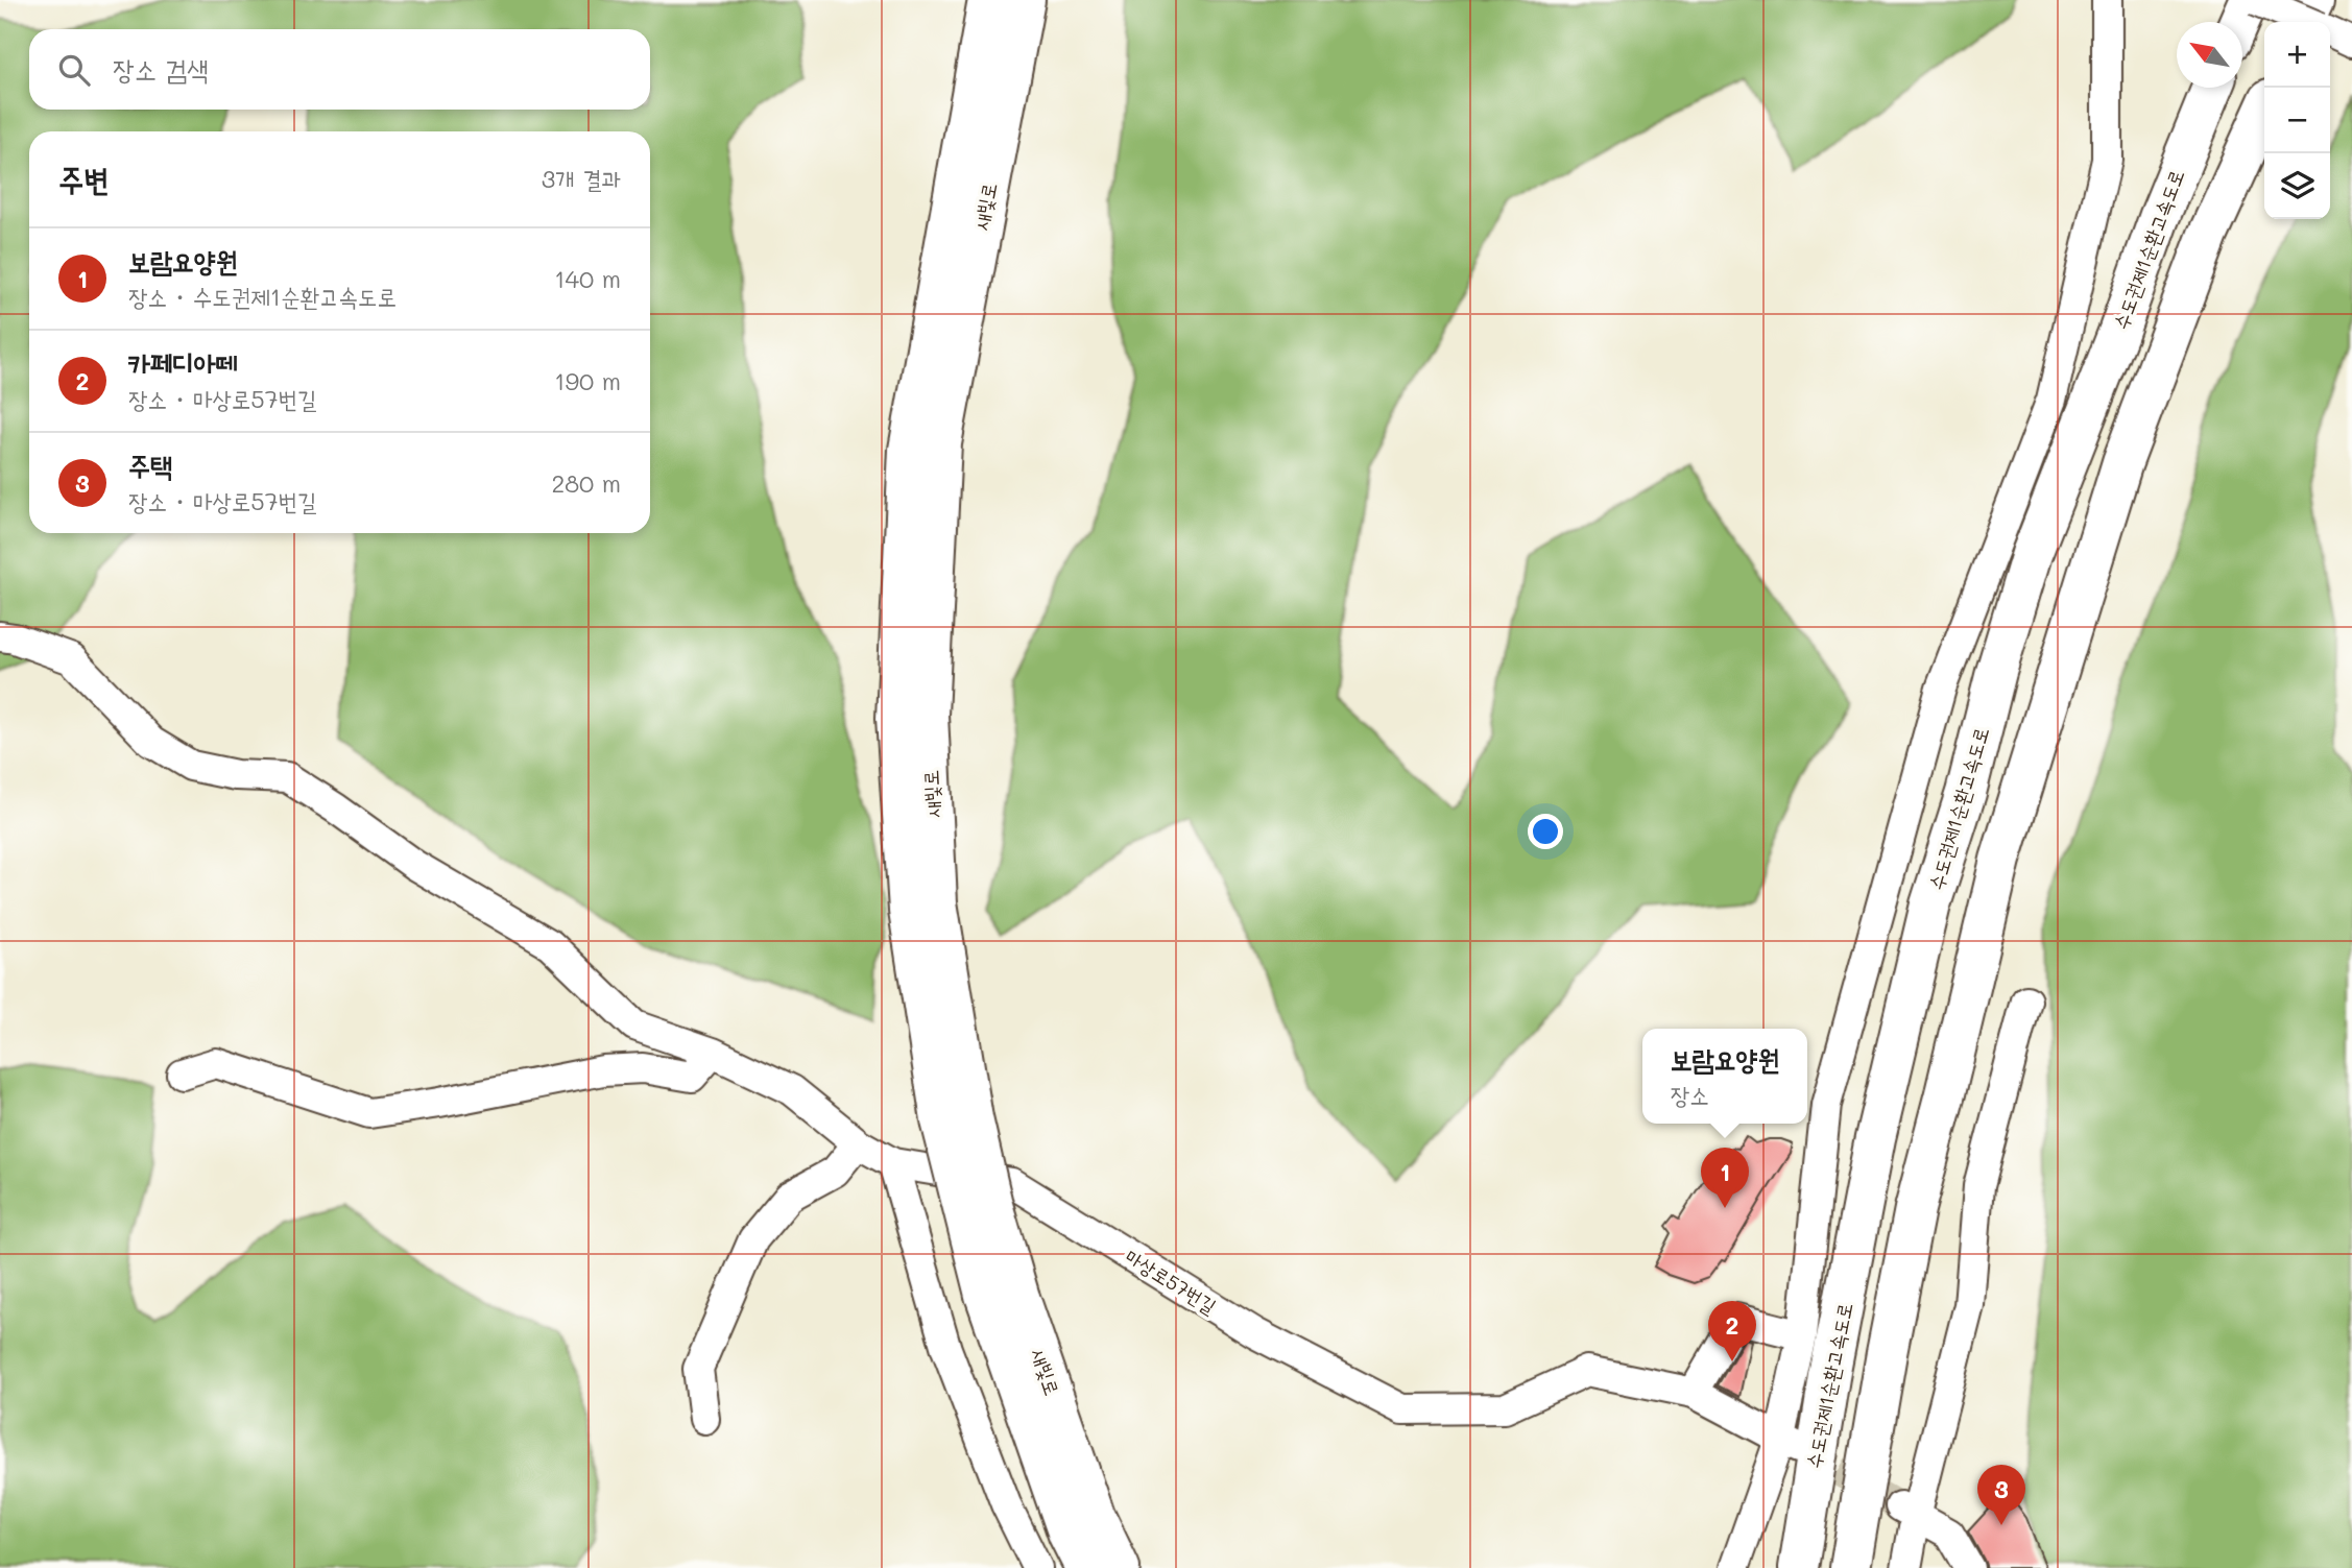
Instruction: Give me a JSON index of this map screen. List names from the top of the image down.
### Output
{
  "streets": {
    "highway": ["새빛로", "수도권제1순환고속도로"],
    "street": ["마상로57번길"]
  },
  "north": "top left",
  "page": {
    "map_buttons": ["+", "−"],
    "search": "장소 검색",
    "heading": ["주변", "3개 결과"],
    "list": [
      {
        "mark": "1",
        "name": "보람요양원",
        "note": "장소 · 수도권제1순환고속도로",
        "value": "140 m"
      },
      {
        "mark": "2",
        "name": "카페디아떼",
        "note": "장소 · 마상로57번길",
        "value": "190 m"
      },
      {
        "mark": "3",
        "name": "주택",
        "note": "장소 · 마상로57번길",
        "value": "280 m"
      }
    ],
    "popup": ["보람요양원", "장소"],
    "pins": ["1", "2", "3"]
  }
}
